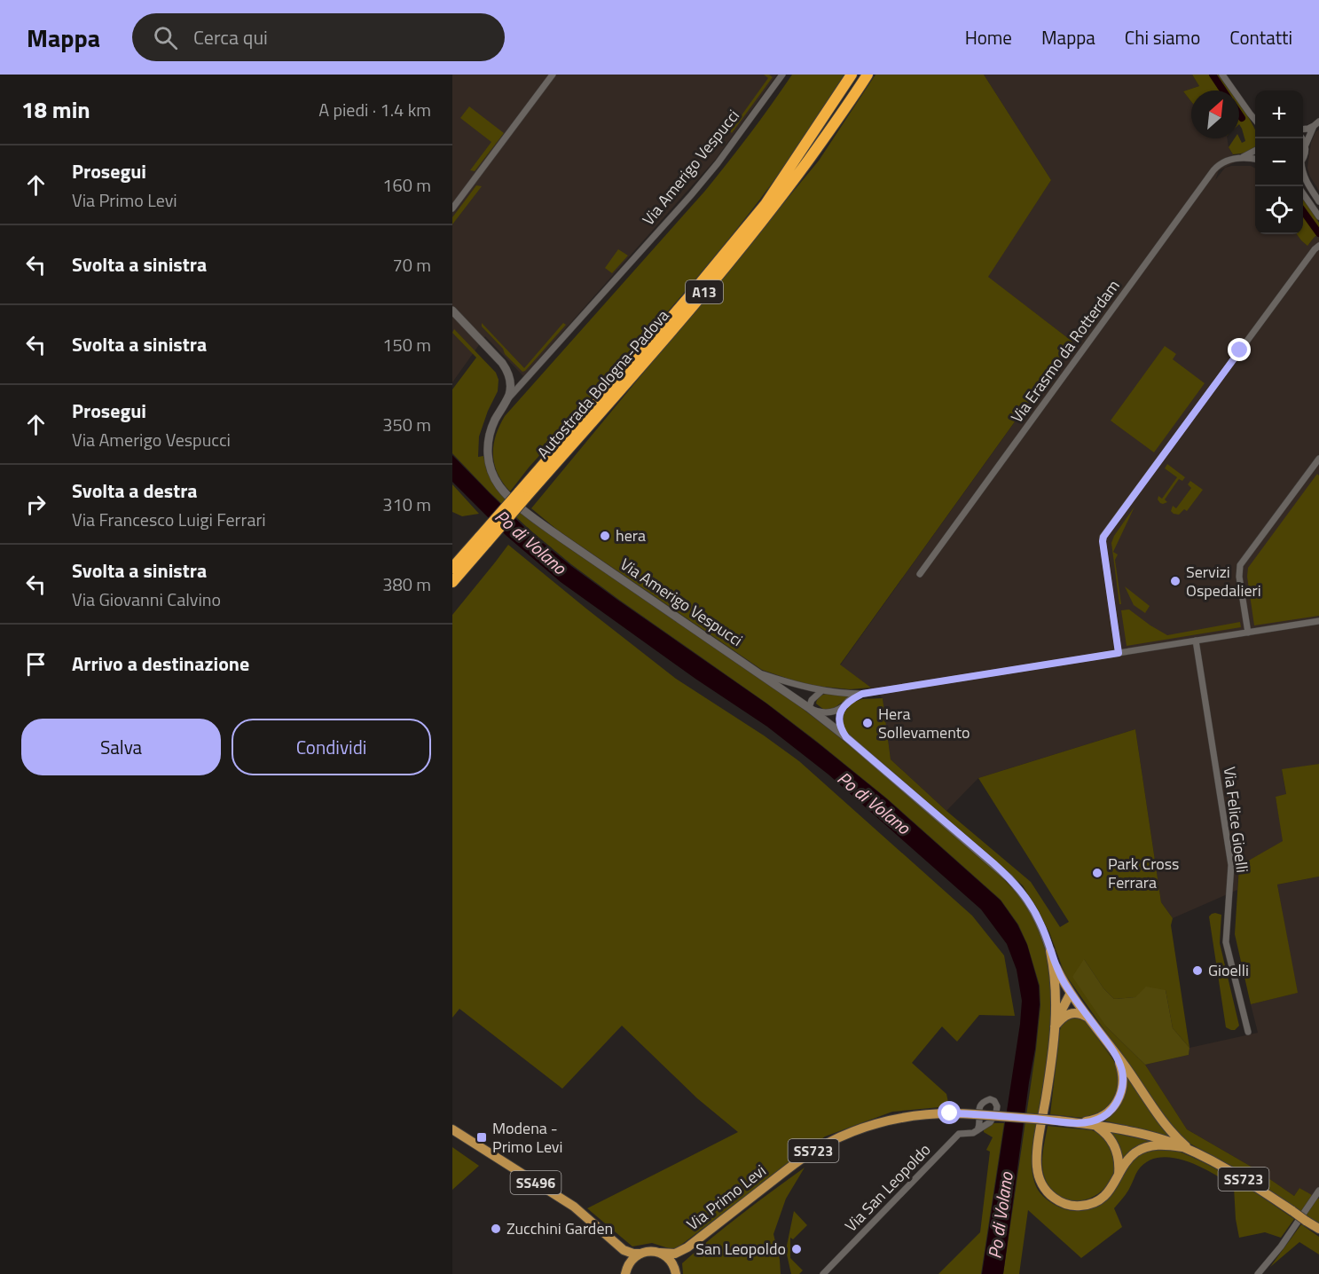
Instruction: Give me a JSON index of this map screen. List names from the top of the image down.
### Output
{
  "streets": {
    "highway": ["A13", "Autostrada Bologna-Padova"],
    "main road": [
      "Via Amerigo Vespucci",
      "SS723",
      "SS496",
      "Via Primo Levi"
    ],
    "street": ["Via Erasmo da Rotterdam", "Via Felice Gioelli", "Via San Leopoldo"]
  },
  "crossings": [
    ["SS723", "SS496"],
    ["SS723", "Via Primo Levi"]
  ],
  "water": ["Po di Volano"],
  "places": {
    "other": [
      "hera",
      "Servizi Ospedalieri",
      "Hera Sollevamento",
      "Park Cross Ferrara",
      "Gioelli",
      "Zucchini Garden",
      "San Leopoldo"
    ],
    "transit": ["Modena - Primo Levi"]
  },
  "north": "top right",
  "page": {
    "header": "Mappa",
    "search": "Cerca qui",
    "nav": [
      "Home",
      "Mappa",
      "Chi siamo",
      "Contatti"
    ],
    "heading": ["18 min", "A piedi · 1.4 km"],
    "map_buttons": ["+", "−"],
    "list": [
      ["Prosegui", "Via Primo Levi", "160 m"],
      ["Svolta a sinistra", "70 m"],
      ["Svolta a sinistra", "150 m"],
      ["Prosegui", "Via Amerigo Vespucci", "350 m"],
      ["Svolta a destra", "Via Francesco Luigi Ferrari", "310 m"],
      ["Svolta a sinistra", "Via Giovanni Calvino", "380 m"],
      "Arrivo a destinazione"
    ],
    "buttons": ["Salva", "Condividi"]
  }
}
